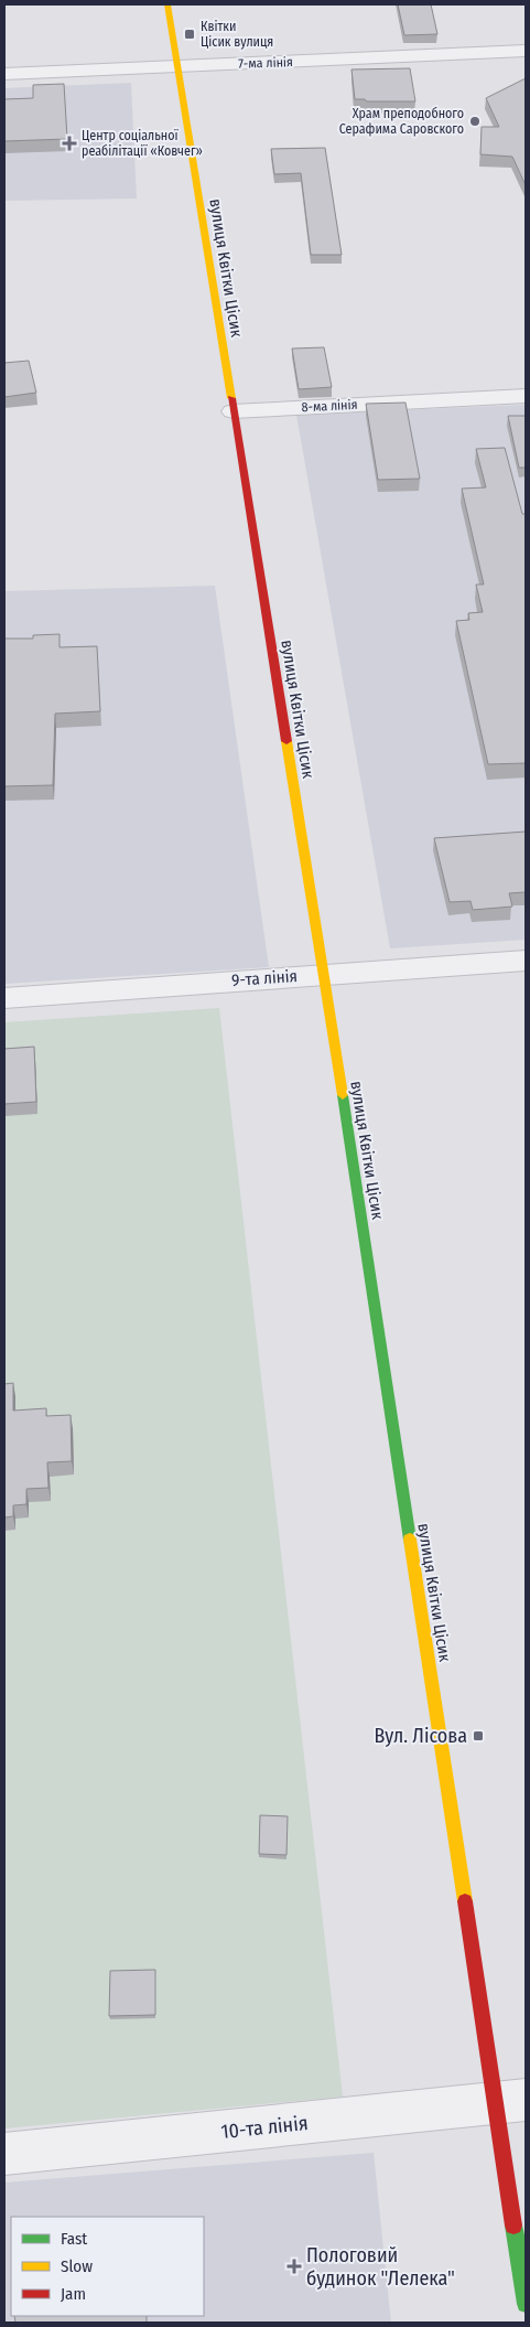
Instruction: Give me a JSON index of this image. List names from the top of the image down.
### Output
{
  "streets": {
    "street": [
      "7-ма лінія",
      "вулиця Квітки Цісик",
      "8-ма лінія",
      "9-та лінія",
      "10-та лінія"
    ]
  },
  "crossings": [
    ["7-ма лінія", "вулиця Квітки Цісик"],
    ["вулиця Квітки Цісик", "8-ма лінія"],
    ["вулиця Квітки Цісик", "9-та лінія"],
    ["вулиця Квітки Цісик", "10-та лінія"]
  ],
  "places": {
    "transit": ["Квітки Цісик вулиця", "Вул. Лісова"],
    "other": ["Храм преподобного Серафима Саровского"],
    "health": ["Центр соціальної реабілітації «Ковчег»", "Пологовий будинок \"Лелека\""]
  },
  "legend": ["Fast", "Slow", "Jam"]
}
